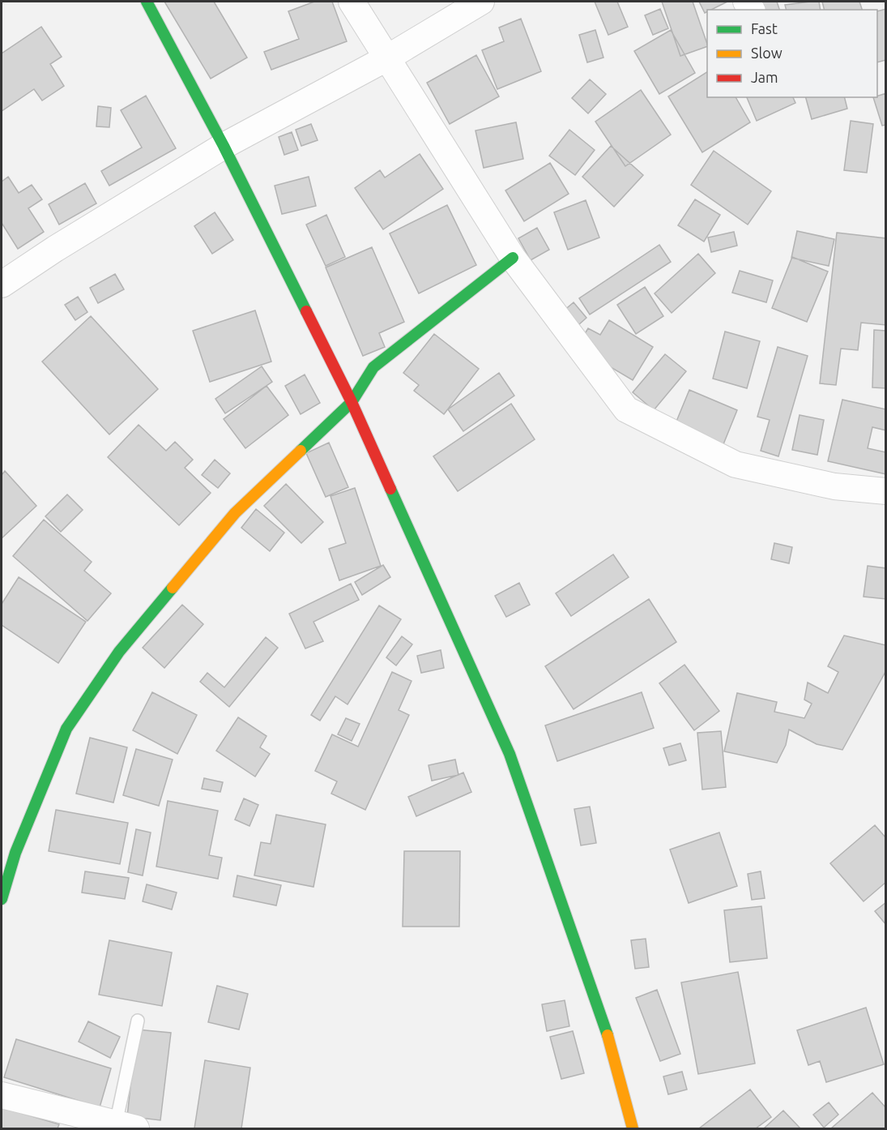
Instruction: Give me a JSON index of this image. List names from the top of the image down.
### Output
{
  "legend": ["Fast", "Slow", "Jam"]
}
